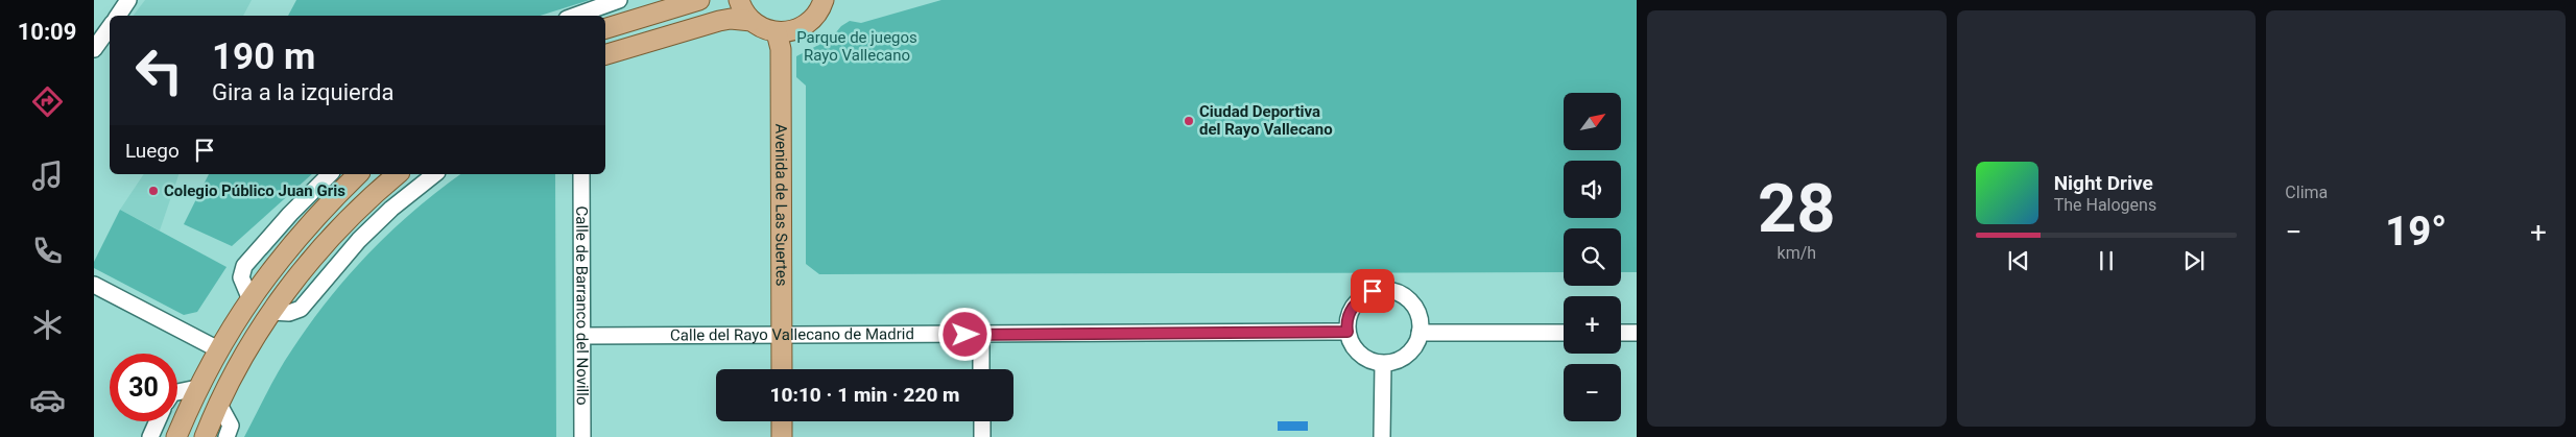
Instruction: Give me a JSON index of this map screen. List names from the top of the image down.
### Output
{
  "streets": {
    "main road": ["Avenida de Las Suertes"],
    "street": ["Calle de Barranco del Novillo", "Calle del Rayo Vallecano de Madrid"]
  },
  "crossings": [
    ["Avenida de Las Suertes", "Calle del Rayo Vallecano de Madrid"],
    ["Calle de Barranco del Novillo", "Calle del Rayo Vallecano de Madrid"]
  ],
  "parks": ["Parque de juegos Rayo Vallecano"],
  "places": ["Ciudad Deportiva del Rayo Vallecano", "Colegio Público Juan Gris"],
  "north": "top right",
  "page": {
    "tabs": "10:09",
    "tile": [
      ["28", "km/h"],
      "Clima"
    ],
    "turn": ["190 m", "Gira a la izquierda"],
    "map_buttons": ["+", "−"],
    "then": "Luego",
    "song": ["Night Drive", "The Halogens"],
    "heat": ["−", "19°", "+"],
    "limit": "30",
    "trip": "10:10 · 1 min · 220 m"
  }
}
